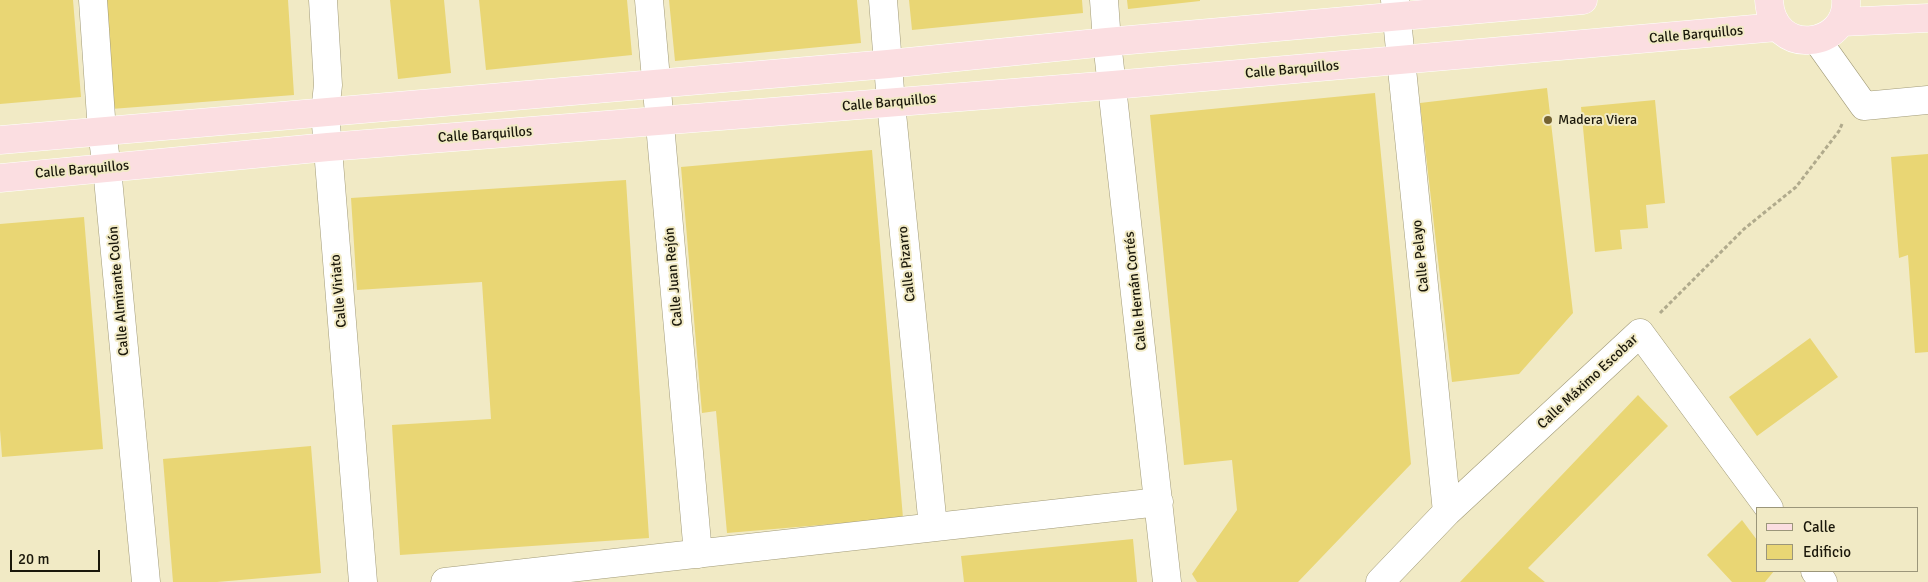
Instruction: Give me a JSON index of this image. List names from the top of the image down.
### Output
{
  "streets": {
    "main road": ["Calle Barquillos"],
    "street": [
      "Calle Pelayo",
      "Calle Pizarro",
      "Calle Juan Rejón",
      "Calle Almirante Colón",
      "Calle Viriato",
      "Calle Hernán Cortés",
      "Calle Máximo Escobar"
    ]
  },
  "crossings": [
    ["Calle Barquillos", "Calle Pelayo"],
    ["Calle Barquillos", "Calle Pizarro"],
    ["Calle Barquillos", "Calle Juan Rejón"],
    ["Calle Barquillos", "Calle Almirante Colón"],
    ["Calle Barquillos", "Calle Viriato"],
    ["Calle Barquillos", "Calle Hernán Cortés"],
    ["Calle Pelayo", "Calle Máximo Escobar"]
  ],
  "places": ["Madera Viera"],
  "legend": ["Calle", "Edificio"],
  "scale_bar": "20 m"
}
